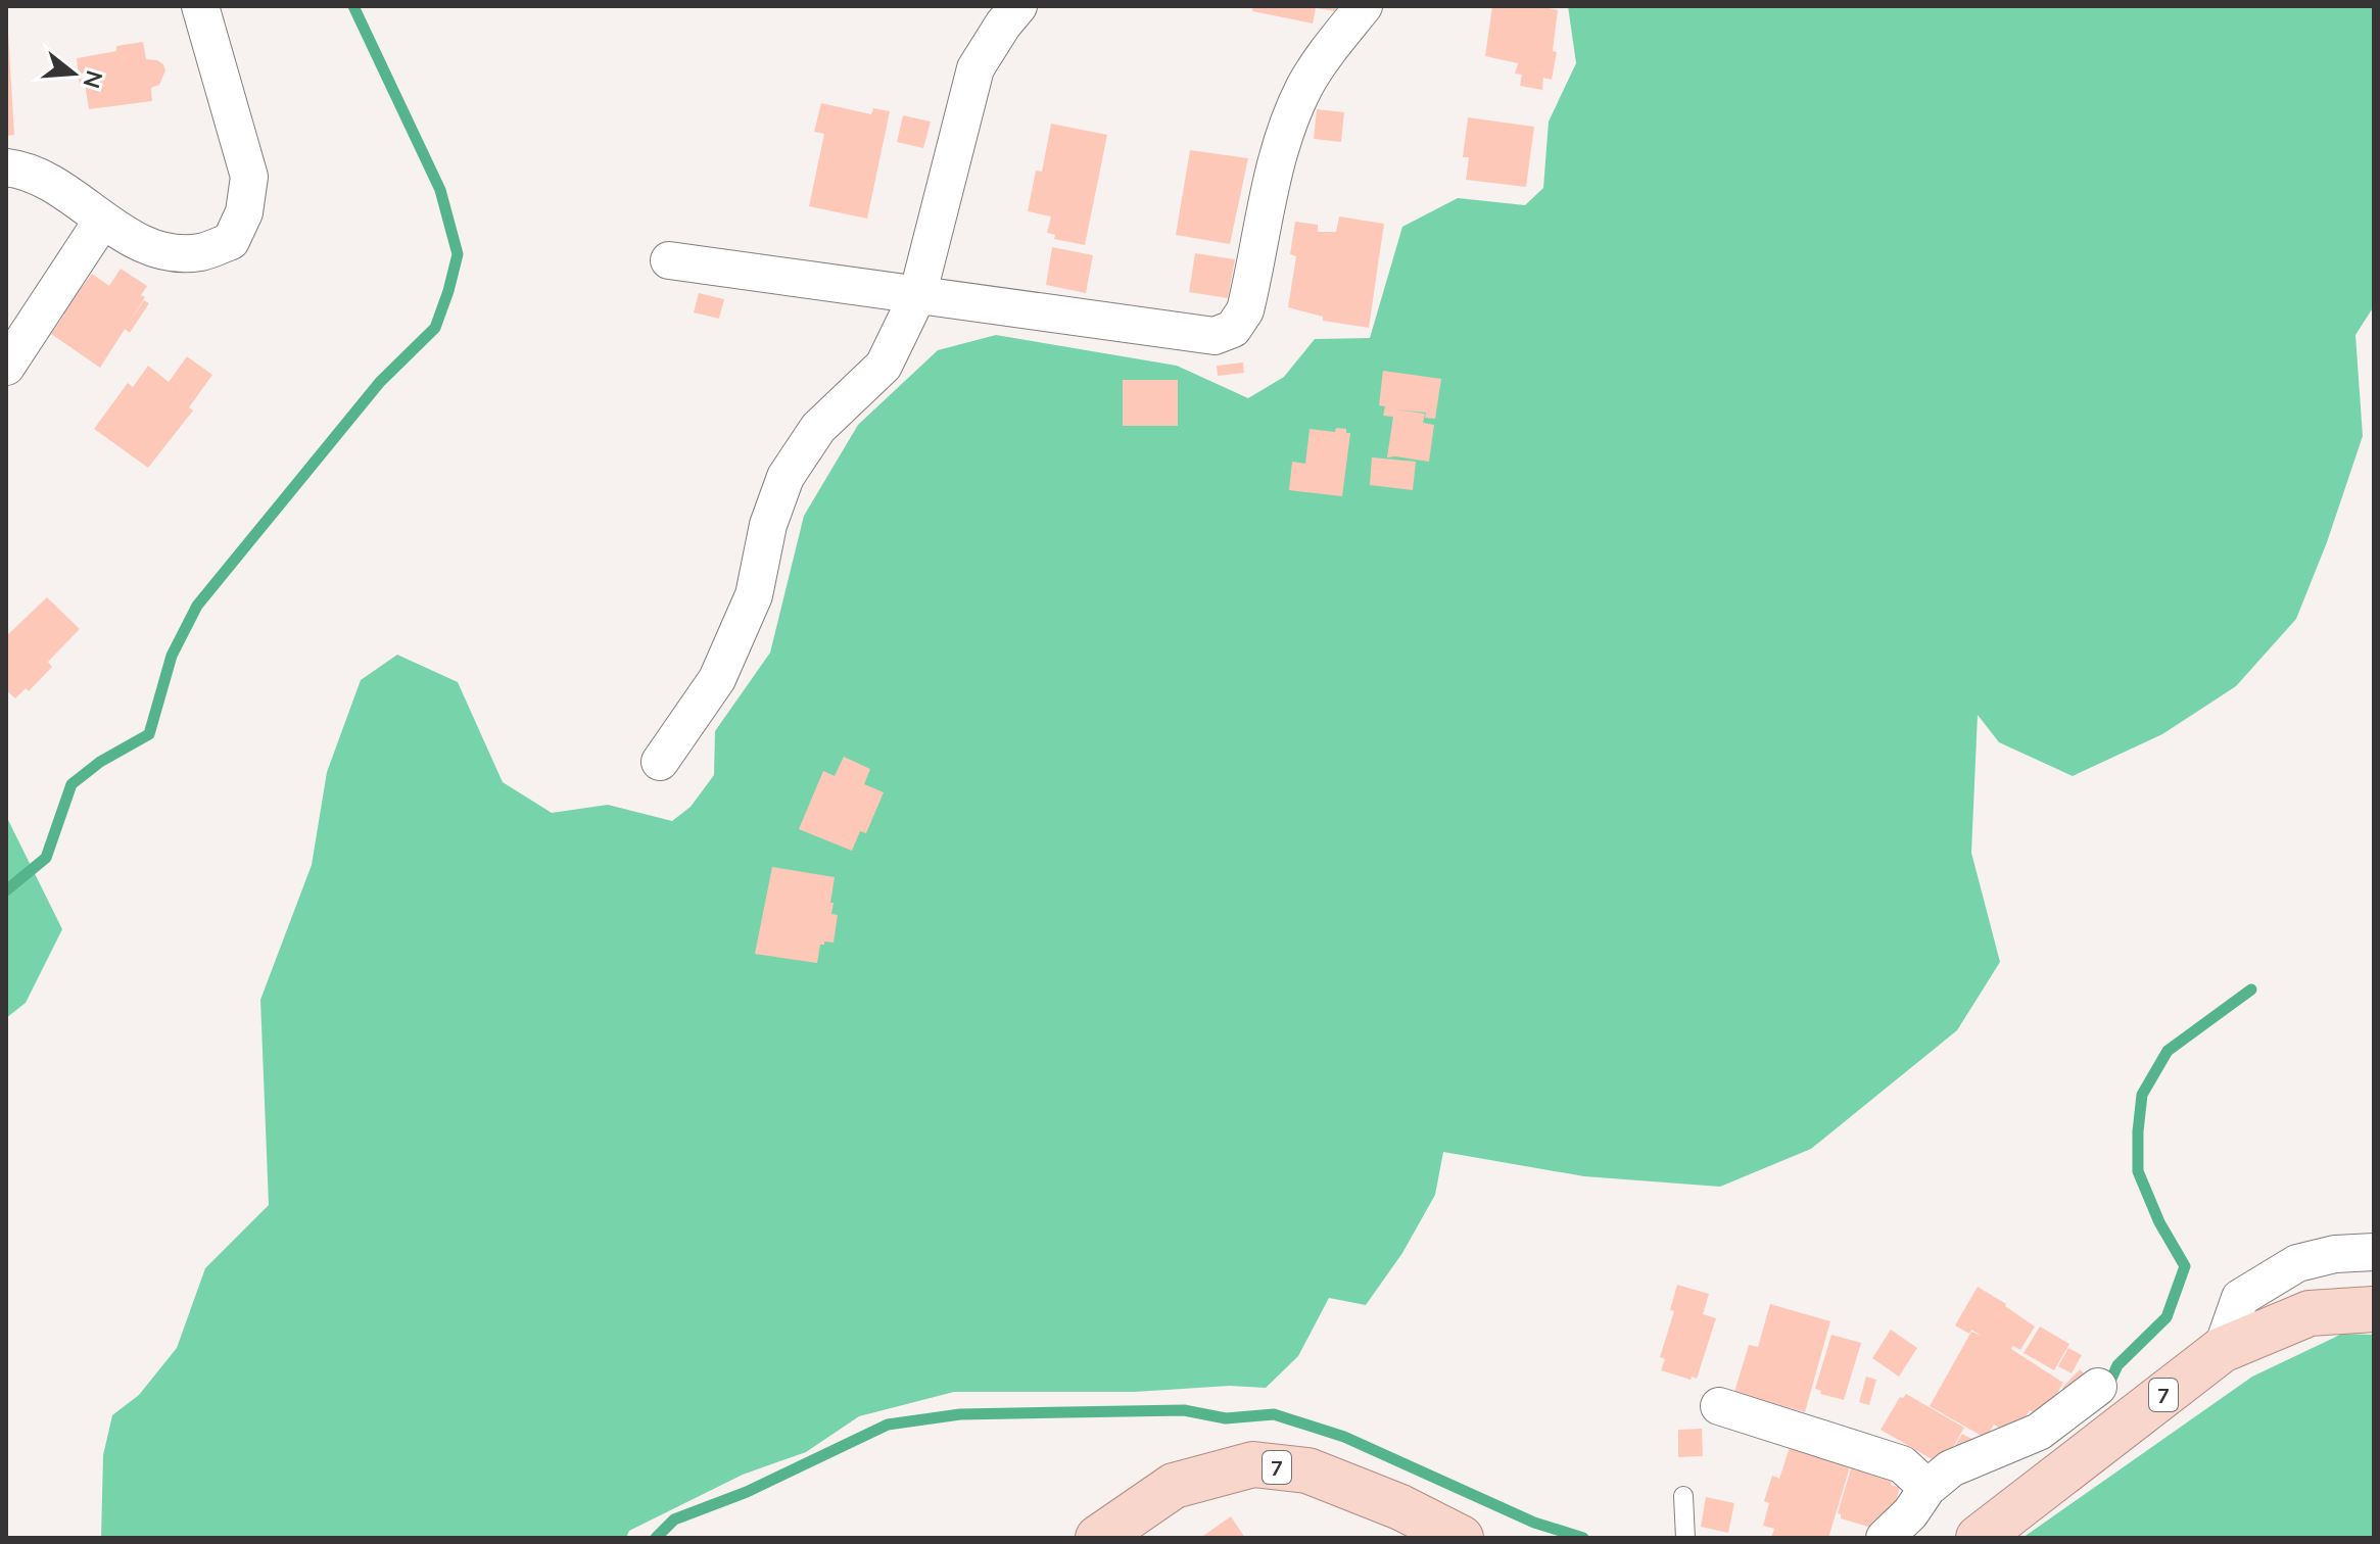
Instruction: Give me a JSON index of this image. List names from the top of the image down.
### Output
{
  "streets": {
    "main road": ["7"]
  },
  "north": "right"
}
